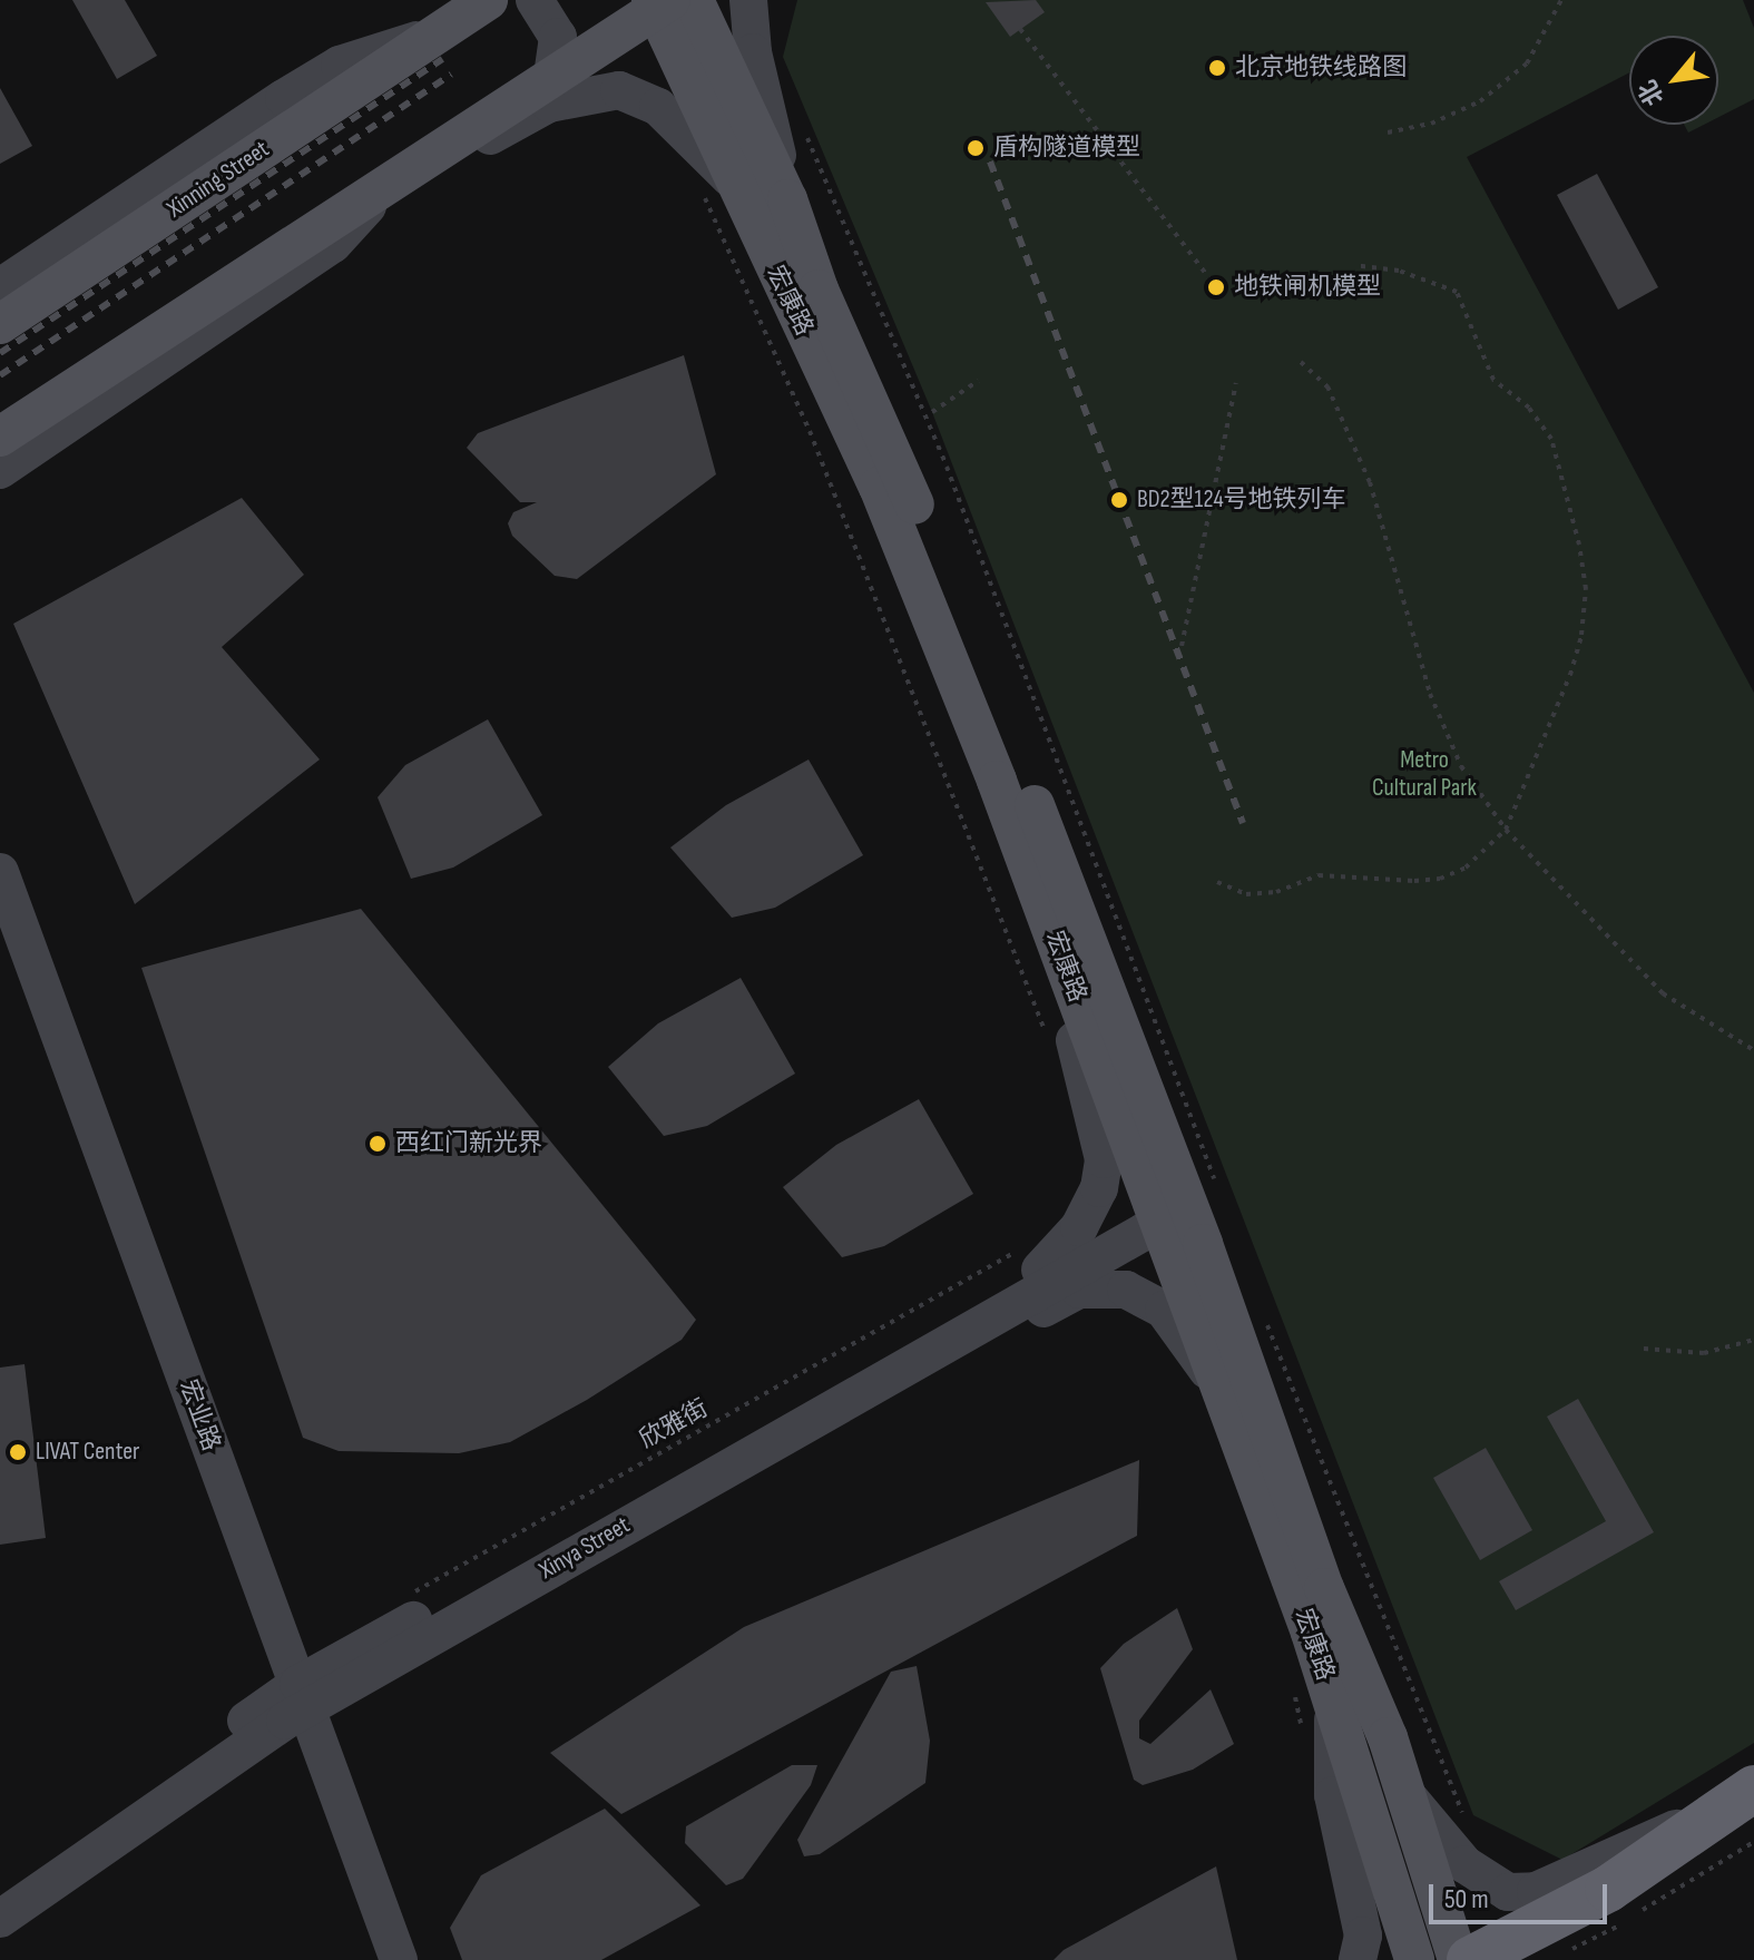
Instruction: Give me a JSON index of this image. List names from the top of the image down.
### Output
{
  "streets": {
    "main road": [
      "Xinning Street",
      "宏康路",
      "宏业路",
      "Xinya Street"
    ],
    "path": ["欣雅街"]
  },
  "crossings": [
    ["宏康路", "Xinya Street"],
    ["宏业路", "Xinya Street"],
    ["欣雅街", "Xinya Street"]
  ],
  "parks": ["Metro Cultural Park"],
  "places": [
    "北京地铁线路图",
    "盾构隧道模型",
    "地铁闸机模型",
    "BD2型124号地铁列车",
    "西红门新光界",
    "LIVAT Center"
  ],
  "scale_bar": "50 m",
  "north": "bottom left"
}
